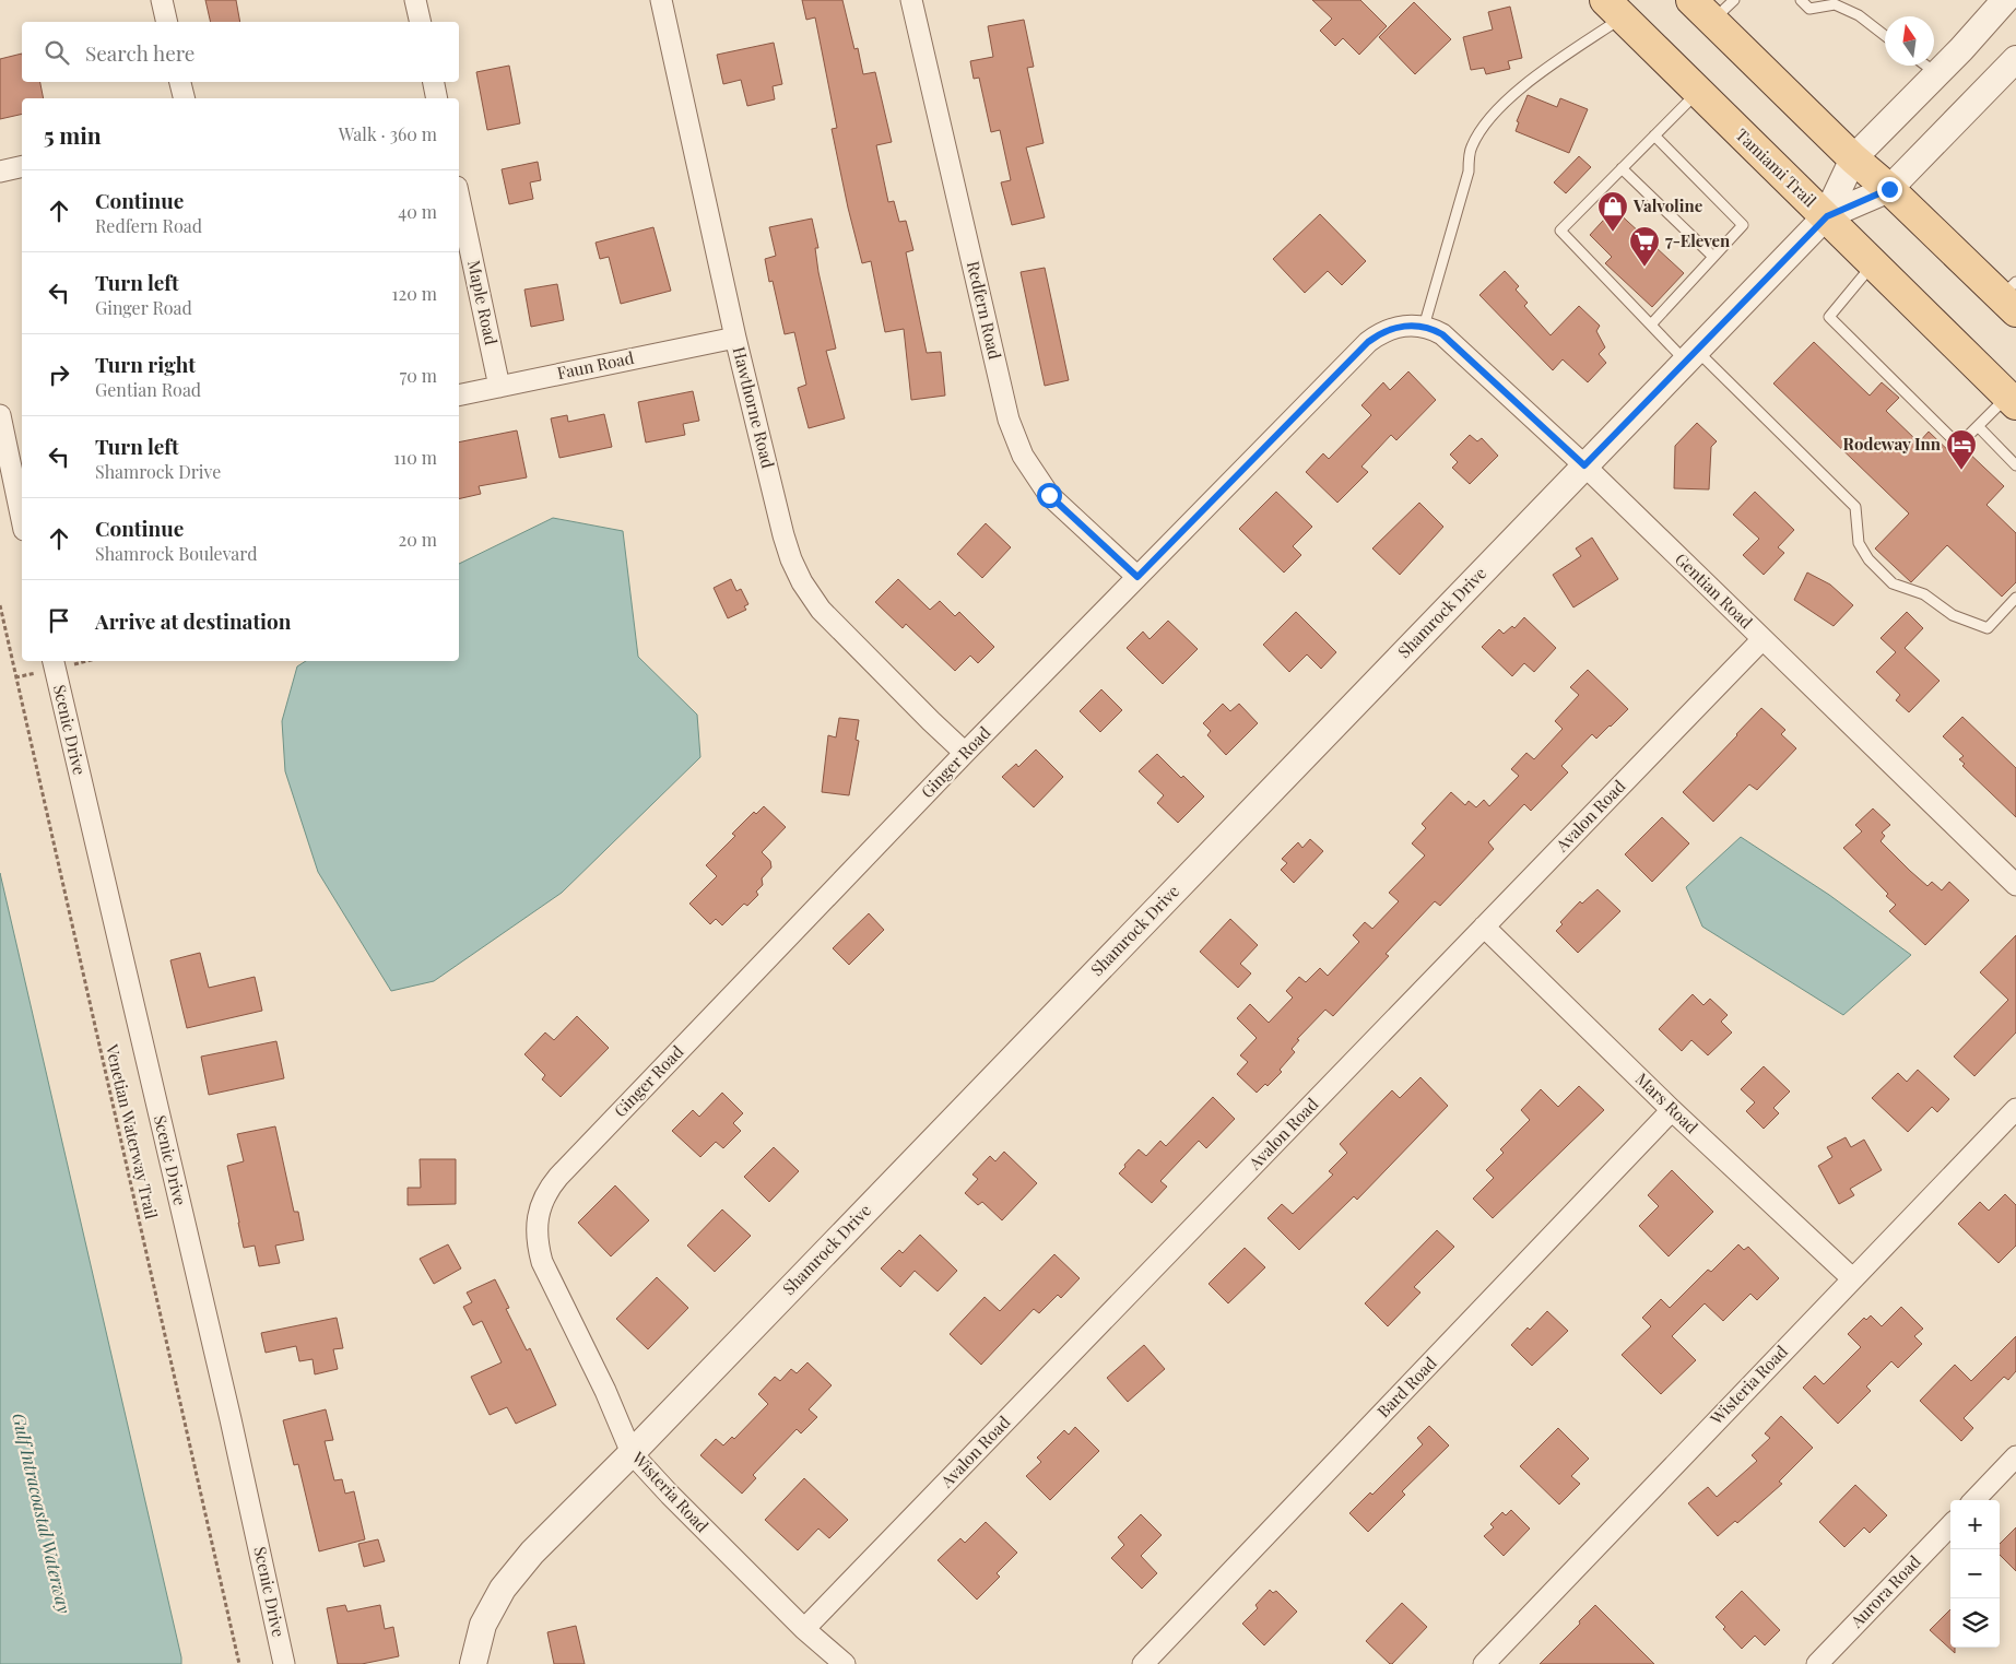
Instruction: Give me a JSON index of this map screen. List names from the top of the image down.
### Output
{
  "streets": {
    "main road": ["Tamiami Trail"],
    "street": [
      "Maple Road",
      "Redfern Road",
      "Faun Road",
      "Hawthorne Road",
      "Gentian Road",
      "Shamrock Drive",
      "Scenic Drive",
      "Ginger Road",
      "Avalon Road",
      "Mars Road",
      "Wisteria Road",
      "Bard Road",
      "Aurora Road"
    ],
    "path": ["Venetian Waterway Trail"]
  },
  "crossings": [
    ["Tamiami Trail", "Shamrock Drive"],
    ["Maple Road", "Faun Road"],
    ["Redfern Road", "Ginger Road"],
    ["Faun Road", "Hawthorne Road"],
    ["Hawthorne Road", "Ginger Road"],
    ["Gentian Road", "Shamrock Drive"],
    ["Gentian Road", "Ginger Road"],
    ["Gentian Road", "Avalon Road"],
    ["Shamrock Drive", "Wisteria Road"],
    ["Ginger Road", "Wisteria Road"],
    ["Avalon Road", "Mars Road"],
    ["Avalon Road", "Wisteria Road"],
    ["Mars Road", "Wisteria Road"],
    ["Mars Road", "Bard Road"]
  ],
  "water": ["Gulf Intracoastal Waterway"],
  "places": {
    "shop": ["Valvoline"],
    "supermarket": ["7-Eleven"],
    "hotel": ["Rodeway Inn"]
  },
  "north": "top",
  "page": {
    "search": "Search here",
    "heading": ["5 min", "Walk · 360 m"],
    "list": [
      ["Continue", "Redfern Road", "40 m"],
      ["Turn left", "Ginger Road", "120 m"],
      ["Turn right", "Gentian Road", "70 m"],
      ["Turn left", "Shamrock Drive", "110 m"],
      ["Continue", "Shamrock Boulevard", "20 m"],
      "Arrive at destination"
    ],
    "map_buttons": ["+", "−"]
  }
}
